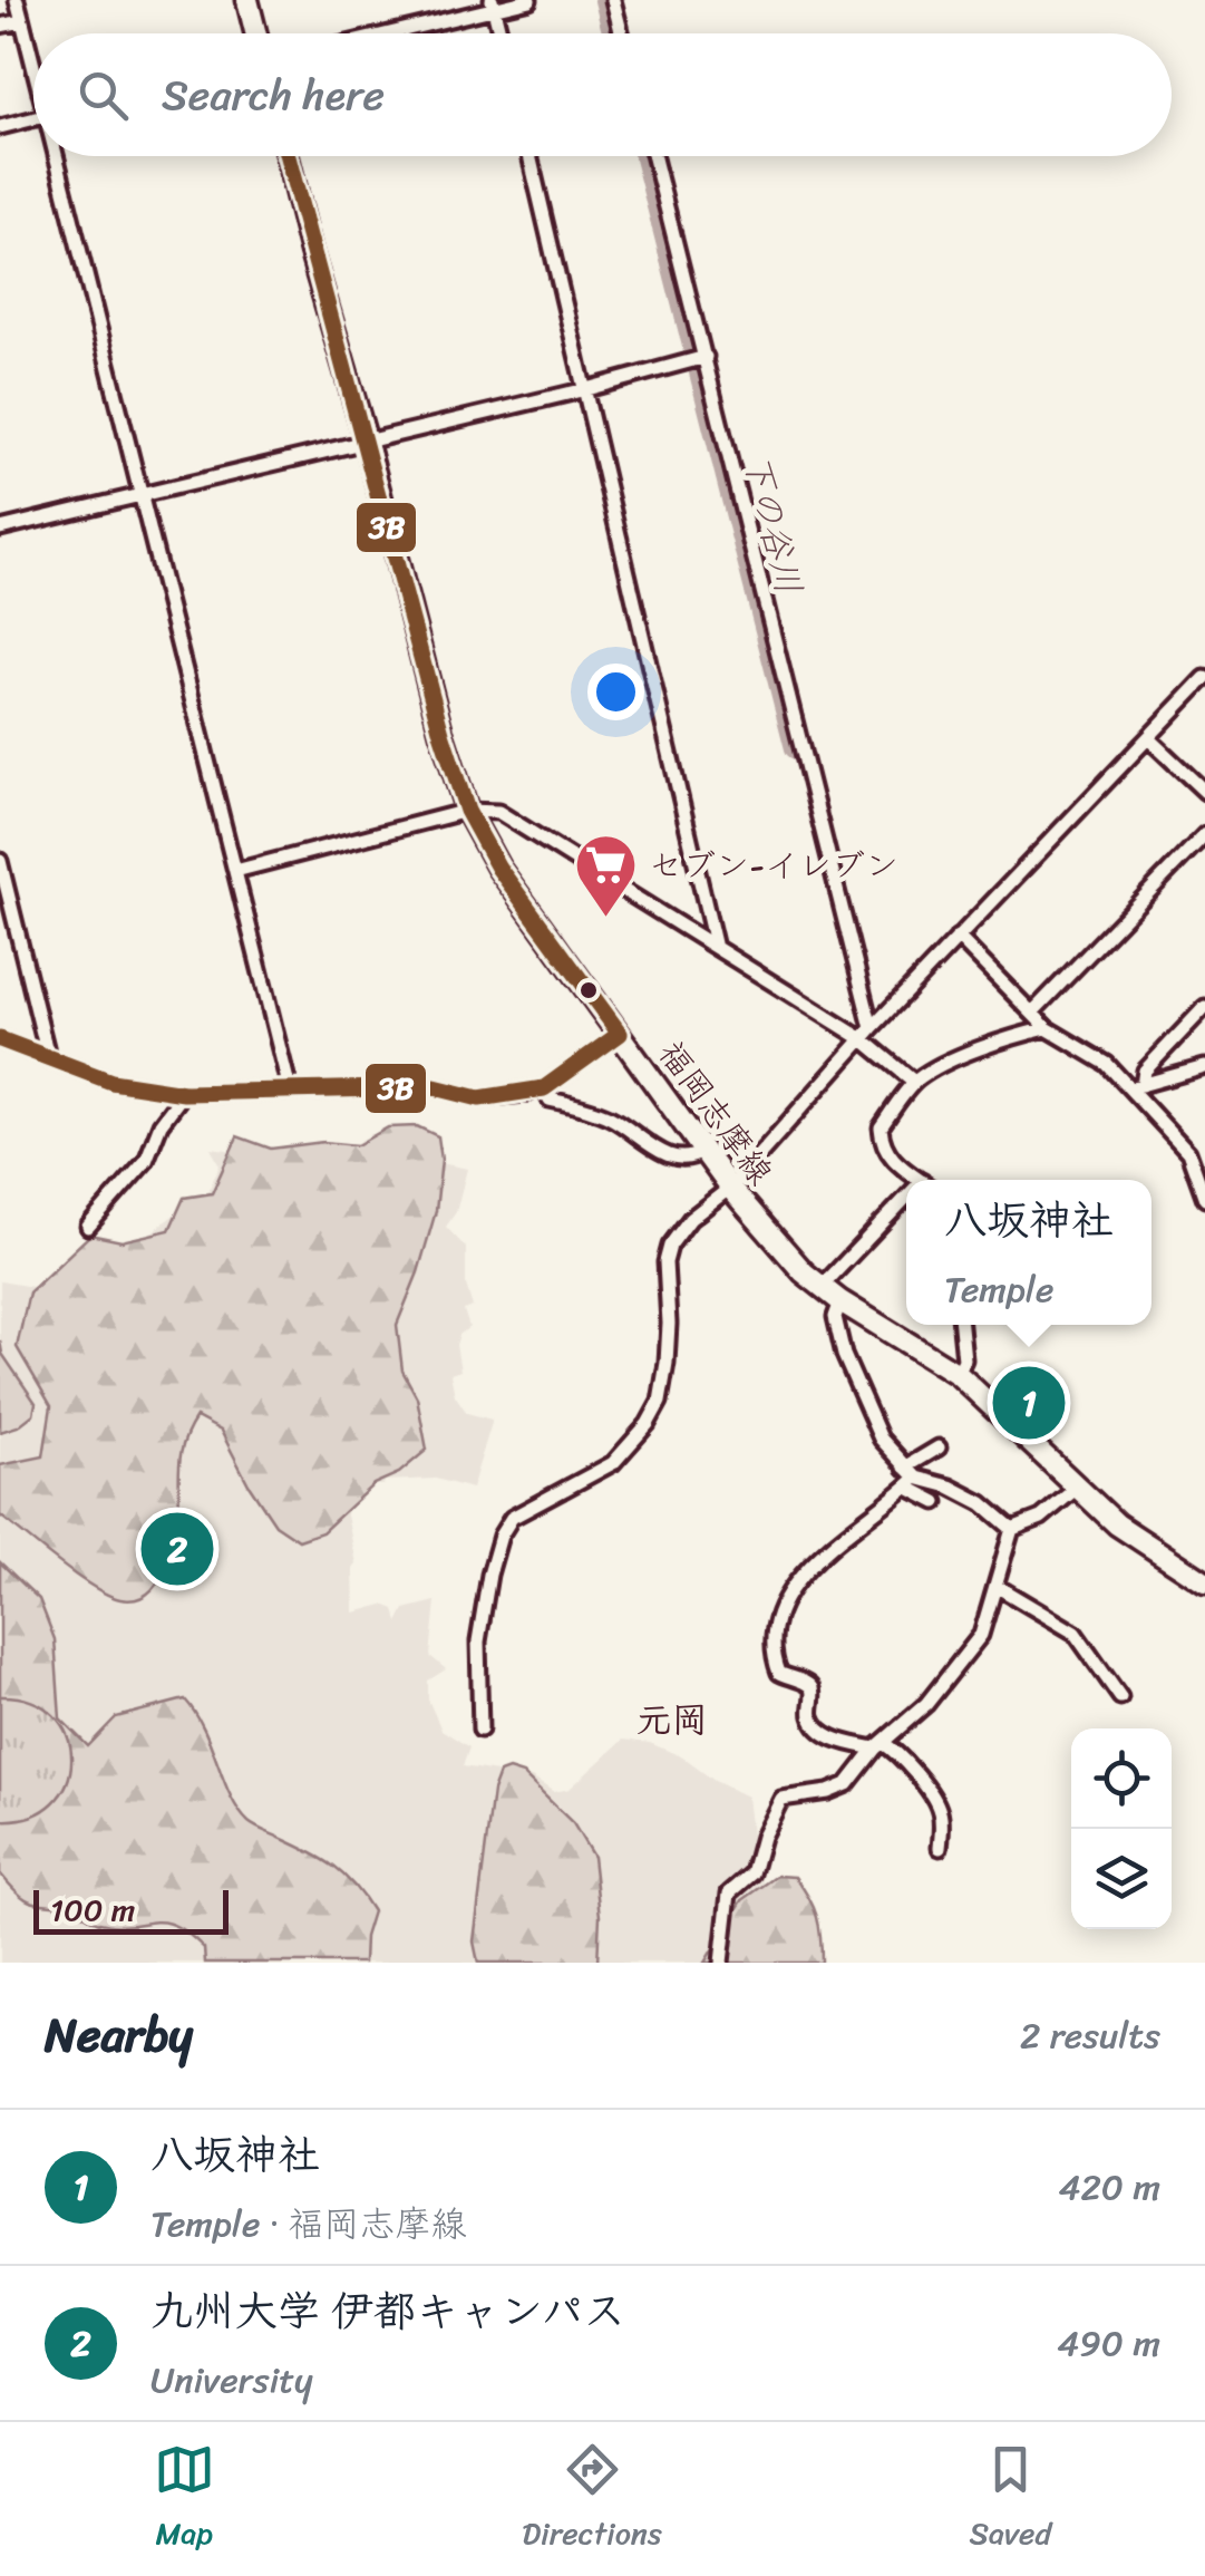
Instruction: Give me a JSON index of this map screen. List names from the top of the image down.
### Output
{
  "streets": {
    "main road": ["福岡志摩線"]
  },
  "districts": ["元岡"],
  "water": ["下の谷川"],
  "places": {
    "supermarket": ["セブン-イレブン"]
  },
  "lines": ["transit line 3B"],
  "scale_bar": "100 m",
  "page": {
    "search": "Search here",
    "popup": ["八坂神社", "Temple"],
    "pins": ["1", "2"],
    "scale": "100 m",
    "heading": ["Nearby", "2 results"],
    "list": [
      {
        "mark": "1",
        "name": "八坂神社",
        "note": "Temple · 福岡志摩線",
        "value": "420 m"
      },
      {
        "mark": "2",
        "name": "九州大学 伊都キャンパス",
        "note": "University",
        "value": "490 m"
      }
    ],
    "nav": ["Map", "Directions", "Saved"]
  }
}
